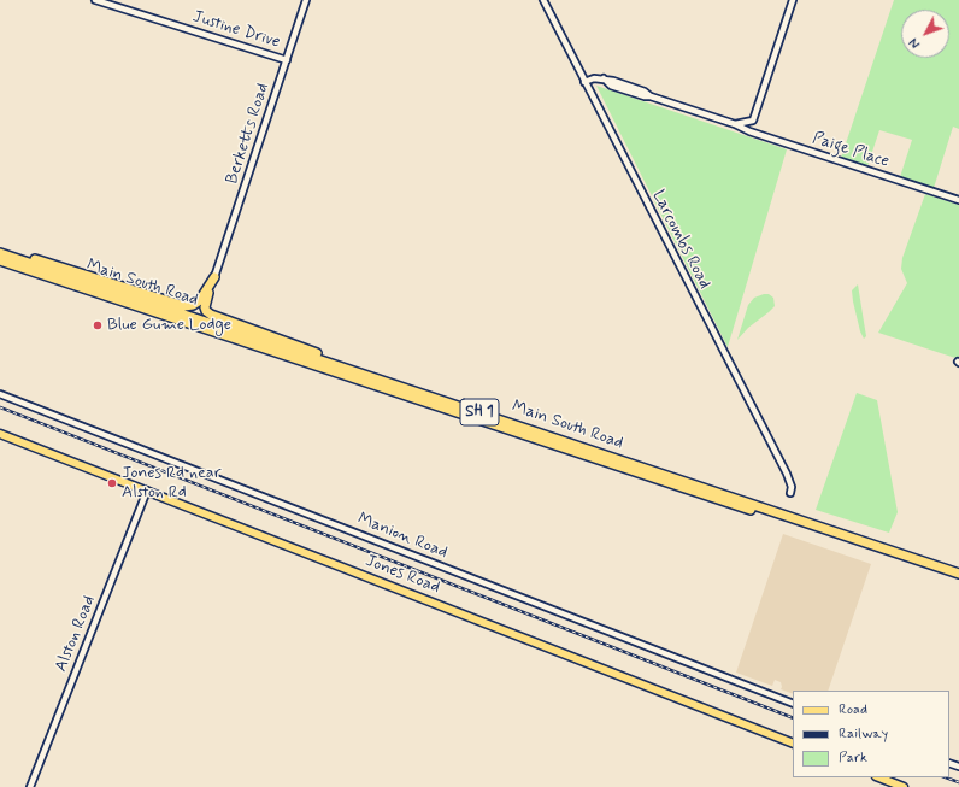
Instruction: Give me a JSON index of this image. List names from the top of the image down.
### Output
{
  "streets": {
    "highway": ["Main South Road", "SH 1"],
    "main road": ["Jones Road"],
    "street": [
      "Justine Drive",
      "Berketts Road",
      "Paige Place",
      "Larcombs Road",
      "Manion Road",
      "Alston Road"
    ]
  },
  "crossings": [
    ["Justine Drive", "Berketts Road"],
    ["Paige Place", "Larcombs Road"],
    ["Jones Road", "Alston Road"]
  ],
  "places": ["Blue Gume Lodge", "Jones Rd near Alston Rd"],
  "legend": ["Road", "Railway", "Park"],
  "north": "bottom left"
}
